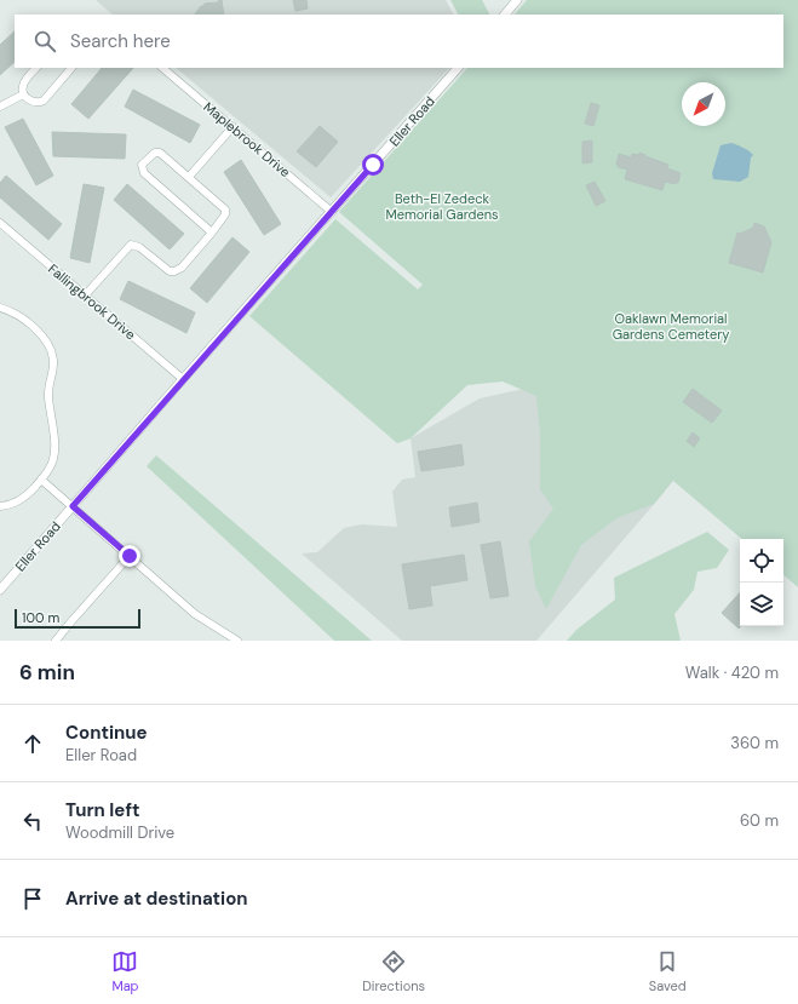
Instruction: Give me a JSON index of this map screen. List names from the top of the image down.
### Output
{
  "streets": {
    "street": ["Eller Road", "Maplebrook Drive", "Fallingbrook Drive"]
  },
  "crossings": [
    ["Eller Road", "Maplebrook Drive"],
    ["Eller Road", "Fallingbrook Drive"]
  ],
  "parks": ["Beth-El Zedeck Memorial Gardens", "Oaklawn Memorial Gardens Cemetery"],
  "scale_bar": "100 m",
  "north": "bottom left",
  "page": {
    "search": "Search here",
    "scale": "100 m",
    "heading": ["6 min", "Walk · 420 m"],
    "list": [
      ["Continue", "Eller Road", "360 m"],
      ["Turn left", "Woodmill Drive", "60 m"],
      "Arrive at destination"
    ],
    "nav": ["Map", "Directions", "Saved"]
  }
}
